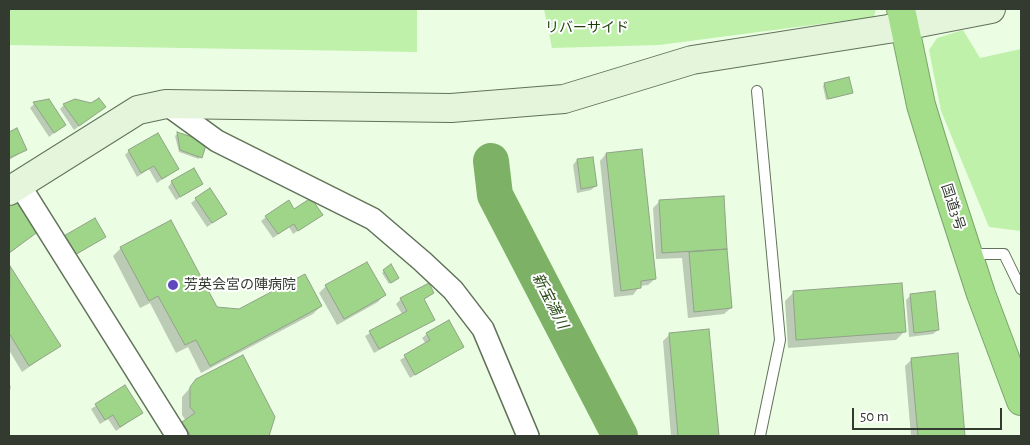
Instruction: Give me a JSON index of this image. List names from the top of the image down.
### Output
{
  "streets": {
    "highway": ["国道3号"]
  },
  "water": ["新宝満川"],
  "parks": ["リバーサイド"],
  "places": ["芳英会宮の陣病院"],
  "scale_bar": "50 m"
}
